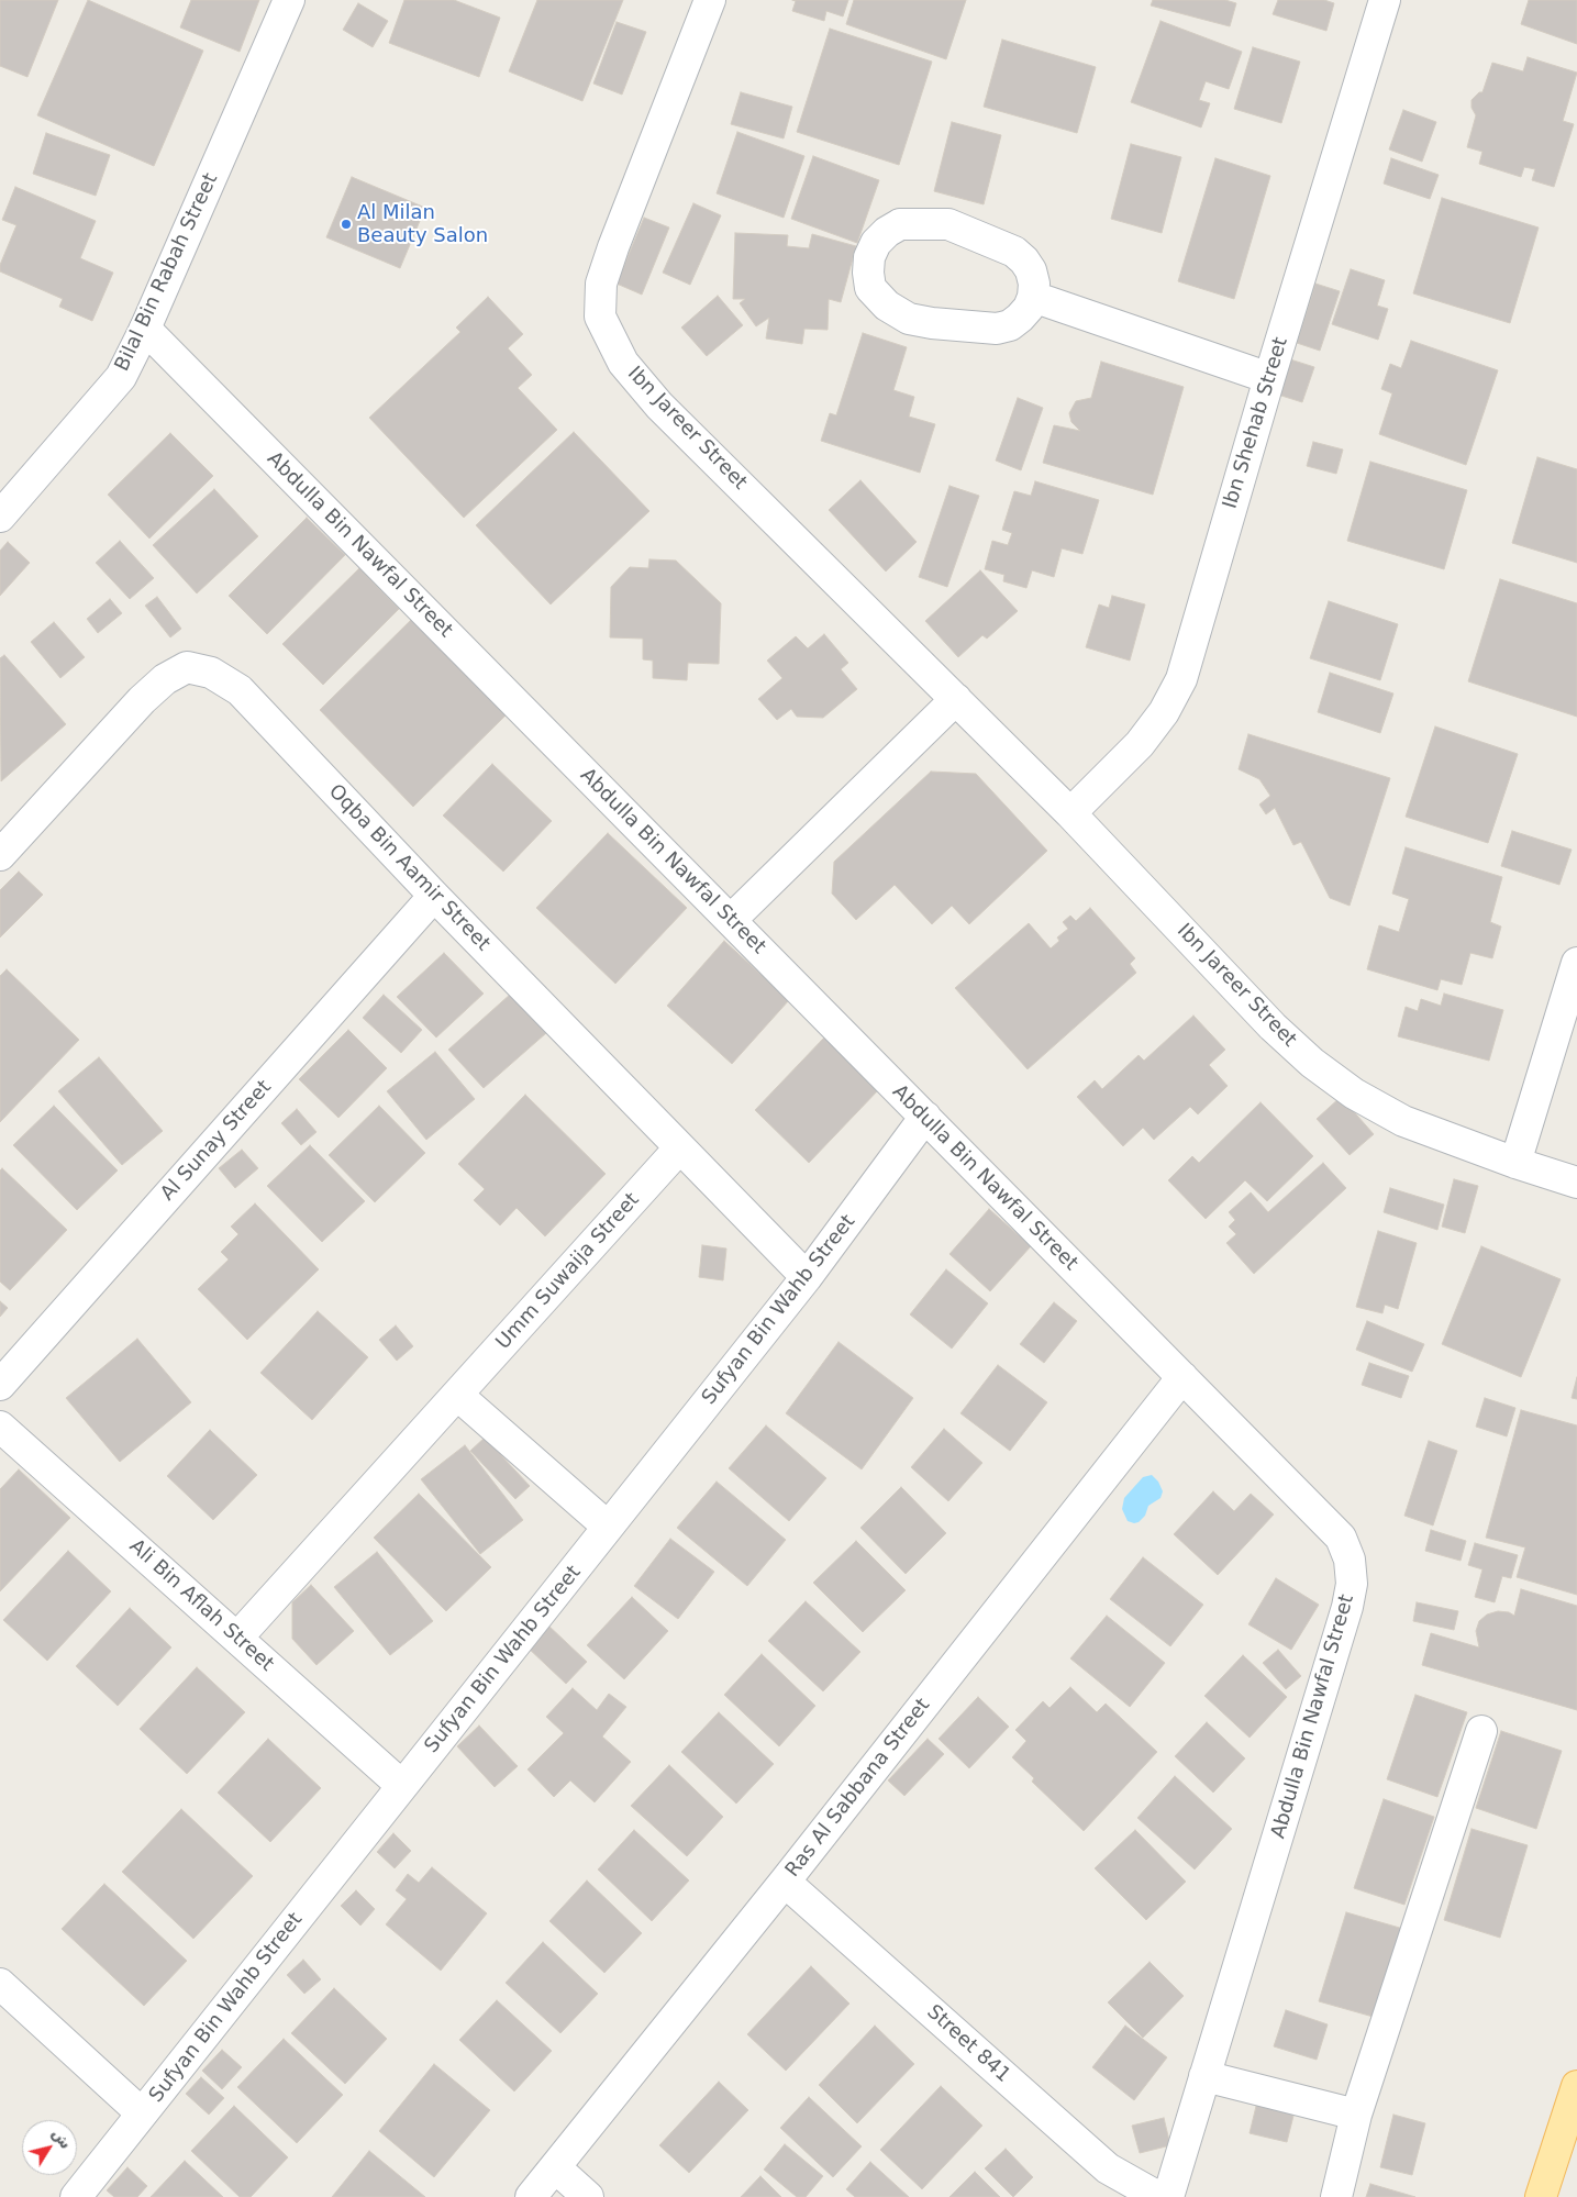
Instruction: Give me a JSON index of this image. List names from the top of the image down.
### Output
{
  "streets": {
    "street": [
      "Bilal Bin Rabah Street",
      "Ibn Shehab Street",
      "Ibn Jareer Street",
      "Abdulla Bin Nawfal Street",
      "Oqba Bin Aamir Street",
      "Al Sunay Street",
      "Umm Suwaija Street",
      "Sufyan Bin Wahb Street",
      "Ali Bin Aflah Street",
      "Ras Al Sabbana Street",
      "Street 841"
    ]
  },
  "crossings": [
    ["Bilal Bin Rabah Street", "Abdulla Bin Nawfal Street"],
    ["Ibn Shehab Street", "Ibn Jareer Street"],
    ["Abdulla Bin Nawfal Street", "Sufyan Bin Wahb Street"],
    ["Abdulla Bin Nawfal Street", "Ras Al Sabbana Street"],
    ["Oqba Bin Aamir Street", "Al Sunay Street"],
    ["Oqba Bin Aamir Street", "Umm Suwaija Street"],
    ["Oqba Bin Aamir Street", "Sufyan Bin Wahb Street"],
    ["Umm Suwaija Street", "Ali Bin Aflah Street"],
    ["Sufyan Bin Wahb Street", "Ali Bin Aflah Street"],
    ["Ras Al Sabbana Street", "Street 841"]
  ],
  "places": ["Al Milan Beauty Salon"],
  "north": "top right"
}
